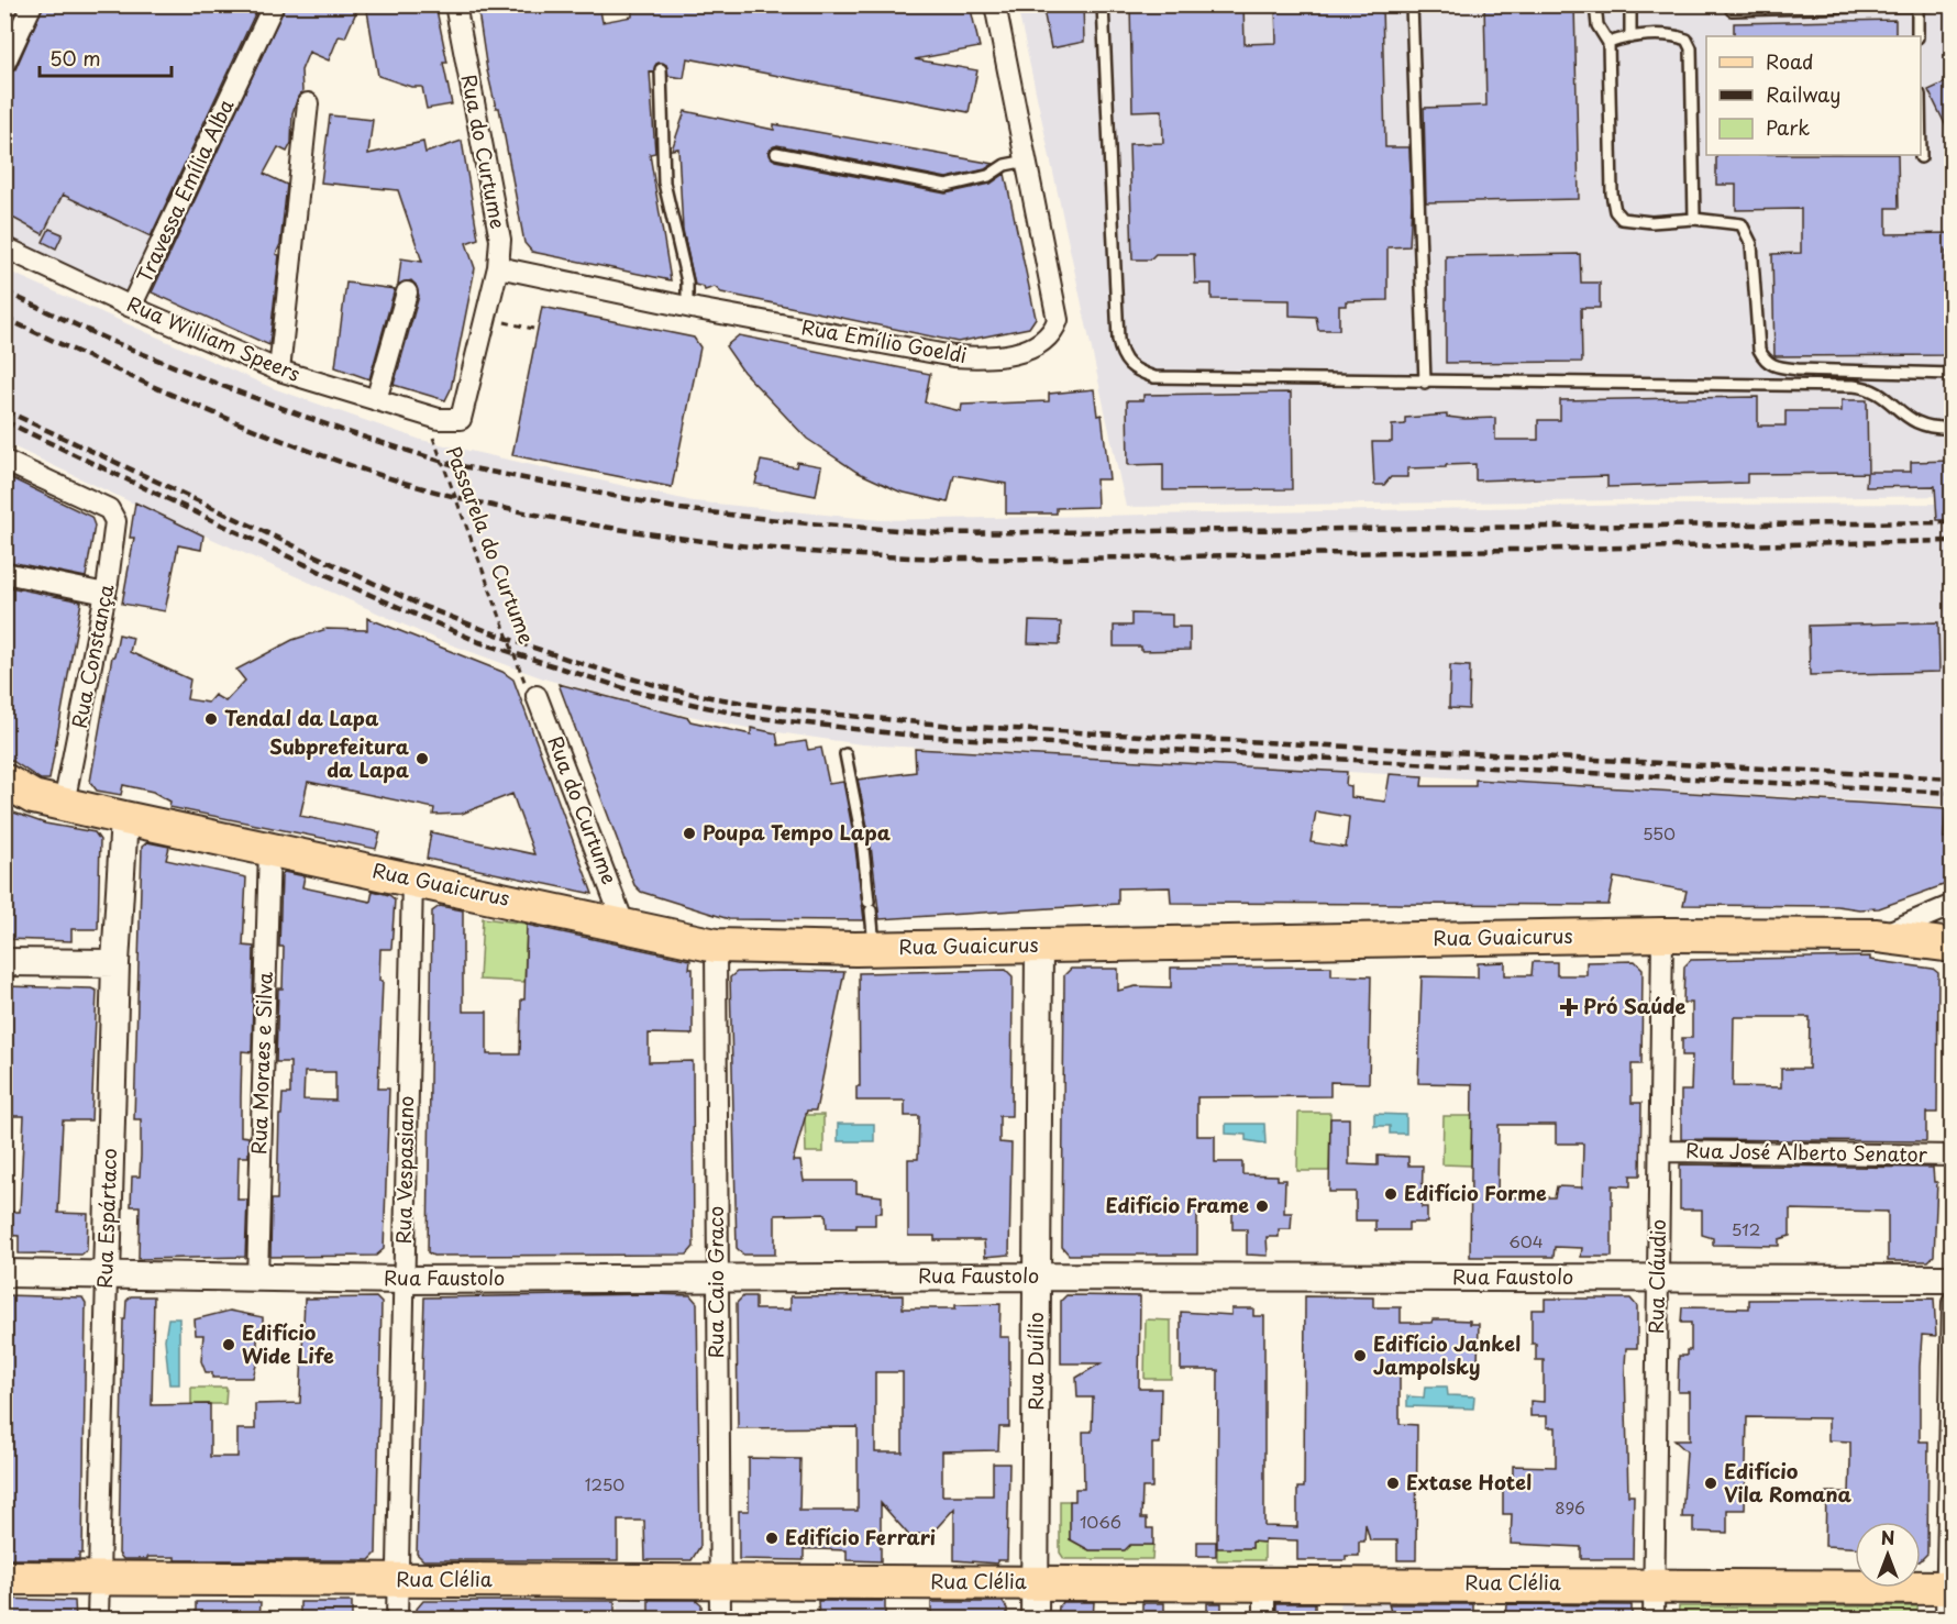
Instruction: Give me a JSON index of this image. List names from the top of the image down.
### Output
{
  "streets": {
    "main road": ["Rua Guaicurus", "Rua Clélia"],
    "street": [
      "Rua do Curtume",
      "Travessa Emília Alba",
      "Rua William Speers",
      "Rua Emílio Goeldi",
      "Rua Constança",
      "Rua Moraes e Silva",
      "Rua José Alberto Senator",
      "Rua Vespasiano",
      "Rua Espártaco",
      "Rua Faustolo",
      "Rua Cláudio",
      "Rua Caio Graco",
      "Rua Duílio"
    ],
    "path": ["Passarela do Curtume"]
  },
  "crossings": [
    ["Rua do Curtume", "Rua William Speers"],
    ["Rua do Curtume", "Rua Emílio Goeldi"],
    ["Rua do Curtume", "Rua Guaicurus"],
    ["Travessa Emília Alba", "Rua William Speers"],
    ["Rua Constança", "Rua Guaicurus"],
    ["Rua Guaicurus", "Rua Moraes e Silva"],
    ["Rua Guaicurus", "Rua Vespasiano"],
    ["Rua Guaicurus", "Rua Espártaco"],
    ["Rua Guaicurus", "Rua Cláudio"],
    ["Rua Guaicurus", "Rua Caio Graco"],
    ["Rua Guaicurus", "Rua Duílio"],
    ["Rua Moraes e Silva", "Rua Faustolo"],
    ["Rua José Alberto Senator", "Rua Cláudio"],
    ["Rua Vespasiano", "Rua Faustolo"],
    ["Rua Vespasiano", "Rua Clélia"],
    ["Rua Espártaco", "Rua Faustolo"],
    ["Rua Espártaco", "Rua Clélia"],
    ["Rua Faustolo", "Rua Cláudio"],
    ["Rua Faustolo", "Rua Caio Graco"],
    ["Rua Faustolo", "Rua Duílio"],
    ["Rua Cláudio", "Rua Clélia"],
    ["Rua Caio Graco", "Rua Clélia"],
    ["Rua Duílio", "Rua Clélia"]
  ],
  "places": {
    "other": [
      "Tendal da Lapa",
      "Subprefeitura da Lapa",
      "Poupa Tempo Lapa",
      "Edifício Forme",
      "Edifício Frame",
      "Edifício Wide Life",
      "Edifício Jankel Jampolsky",
      "Extase Hotel",
      "Edifício Vila Romana",
      "Edifício Ferrari"
    ],
    "health": ["Pró Saúde"]
  },
  "house_numbers": [
    "550",
    "512",
    "604",
    "1250",
    "896",
    "1066"
  ],
  "legend": ["Road", "Railway", "Park"],
  "scale_bar": "50 m",
  "north": "top"
}
